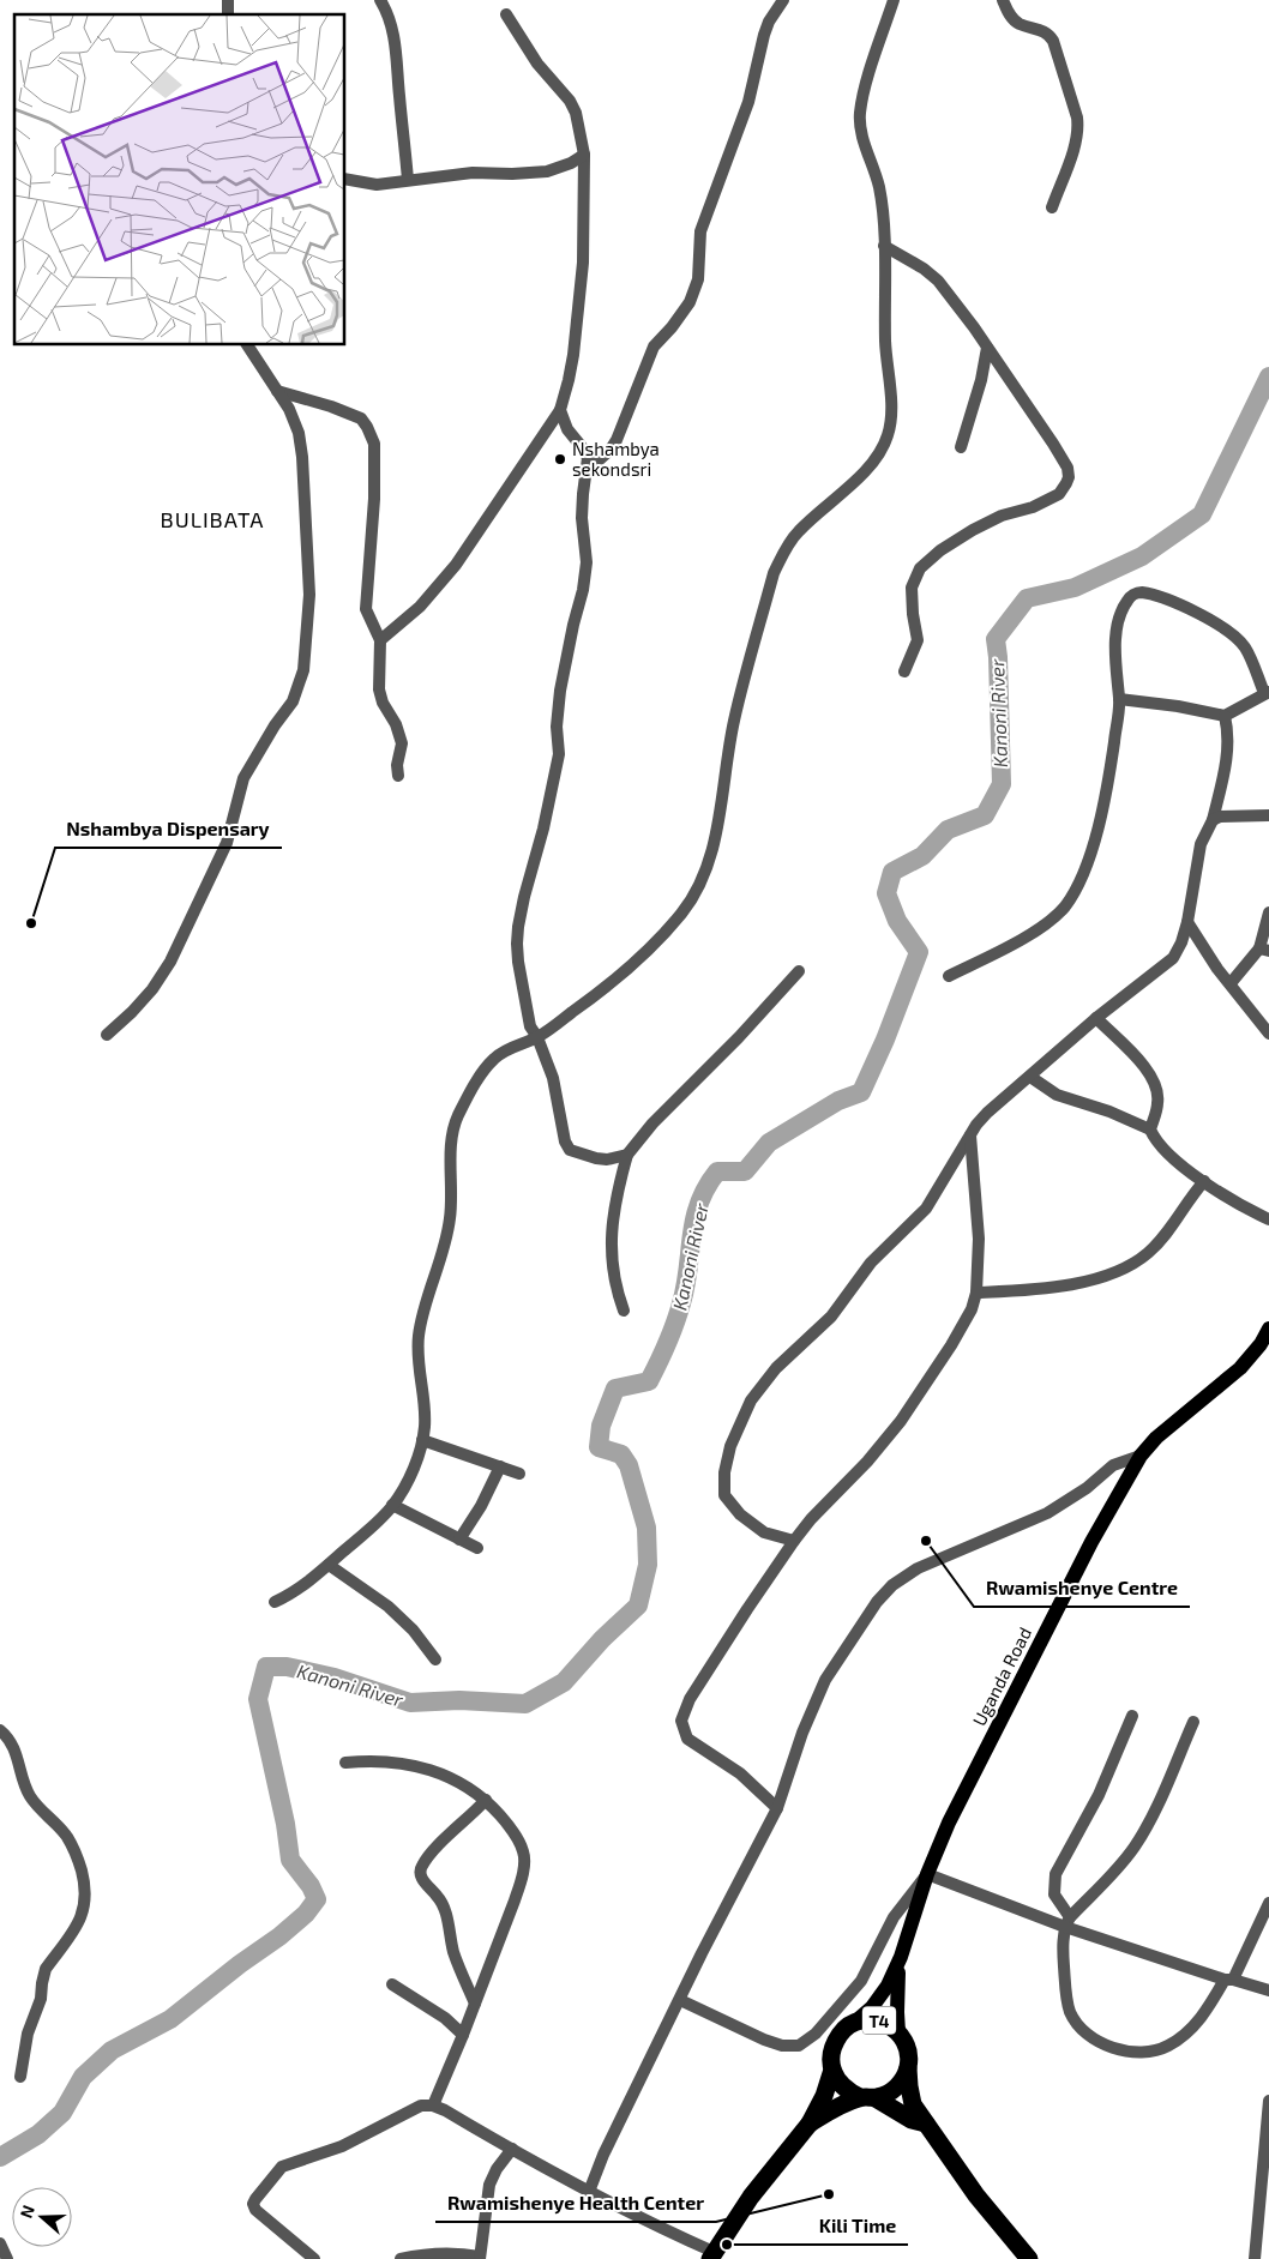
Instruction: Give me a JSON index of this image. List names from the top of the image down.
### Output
{
  "streets": {
    "highway": ["T4"],
    "main road": ["Uganda Road"]
  },
  "crossings": [
    ["Uganda Road", "T4"]
  ],
  "districts": ["BULIBATA"],
  "water": ["Kanoni River"],
  "places": [
    "Nshambya sekondsri",
    "Nshambya Dispensary",
    "Rwamishenye Centre",
    "Rwamishenye Health Center",
    "Kili Time"
  ],
  "north": "left"
}
